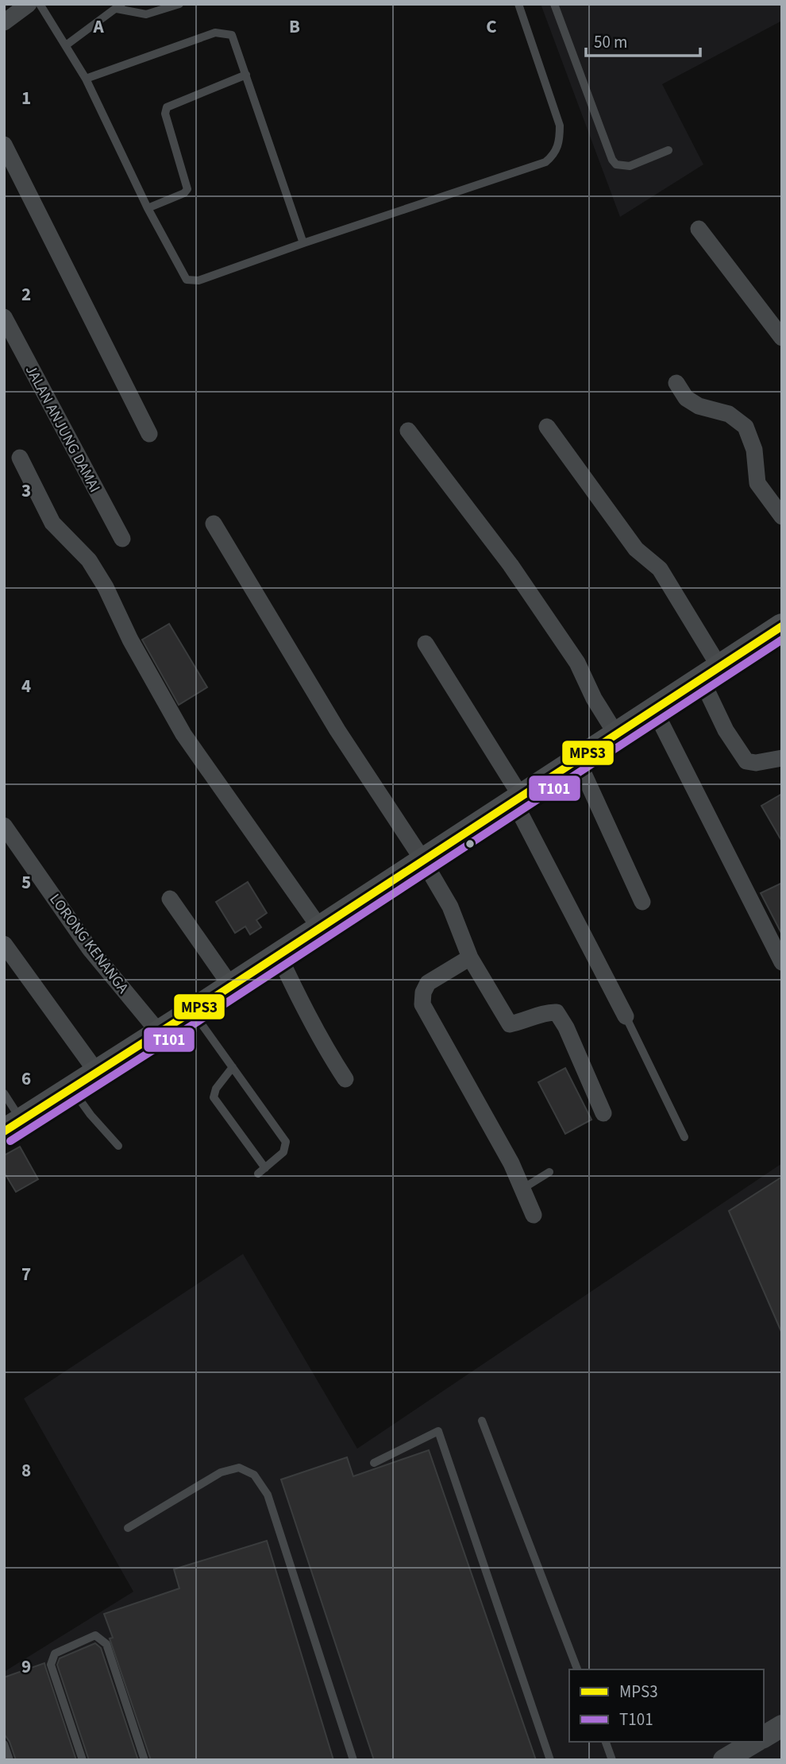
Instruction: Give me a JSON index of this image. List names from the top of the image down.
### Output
{
  "streets": {
    "street": ["JALAN ANJUNG DAMAI", "LORONG KENANGA"]
  },
  "lines": ["transit line MPS3", "transit line T101"],
  "legend": ["MPS3", "T101"],
  "scale_bar": "50 m",
  "grid": {
    "columns": ["A", "B", "C"],
    "rows": [
      "1",
      "2",
      "3",
      "4",
      "5",
      "6",
      "7",
      "8",
      "9"
    ]
  }
}
